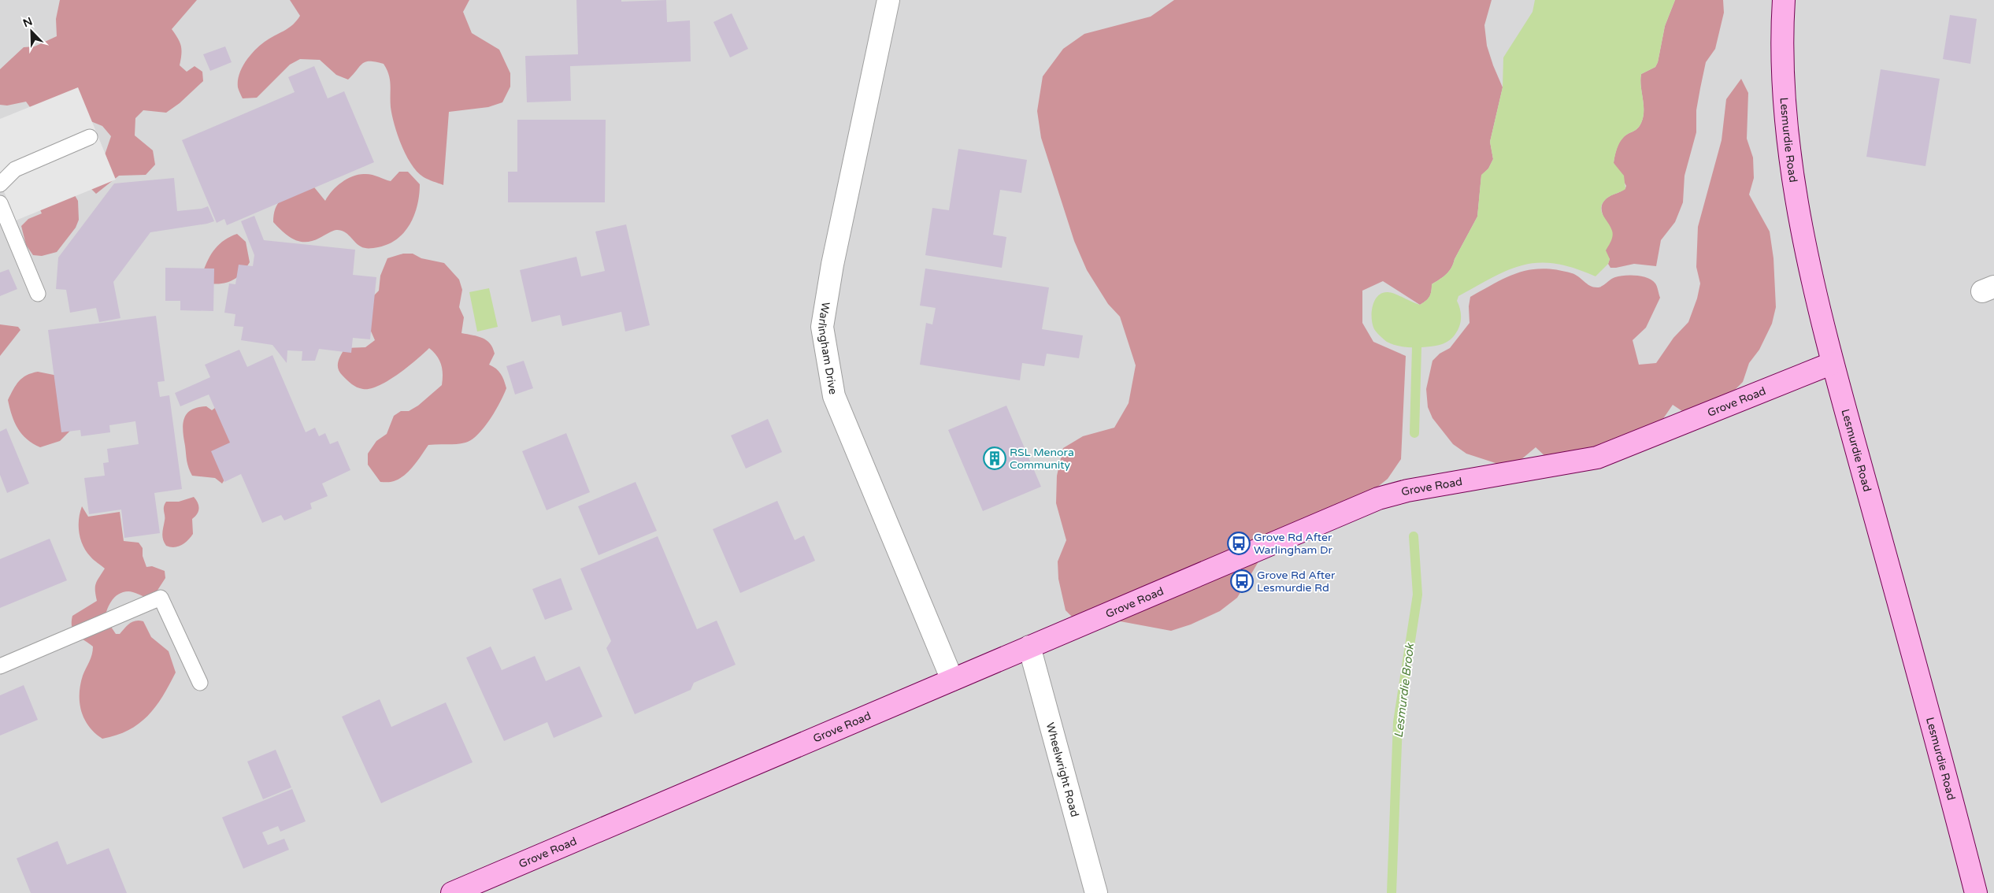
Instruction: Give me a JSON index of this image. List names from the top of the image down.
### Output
{
  "streets": {
    "street": [
      "Lesmurdie Road",
      "Warlingham Drive",
      "Grove Road",
      "Wheelwright Road"
    ]
  },
  "crossings": [
    ["Lesmurdie Road", "Grove Road"],
    ["Warlingham Drive", "Grove Road"],
    ["Grove Road", "Wheelwright Road"]
  ],
  "water": ["Lesmurdie Brook"],
  "places": {
    "building": ["RSL Menora Community"],
    "bus stop": ["Grove Rd After Warlingham Dr", "Grove Rd After Lesmurdie Rd"]
  },
  "north": "top left"
}
